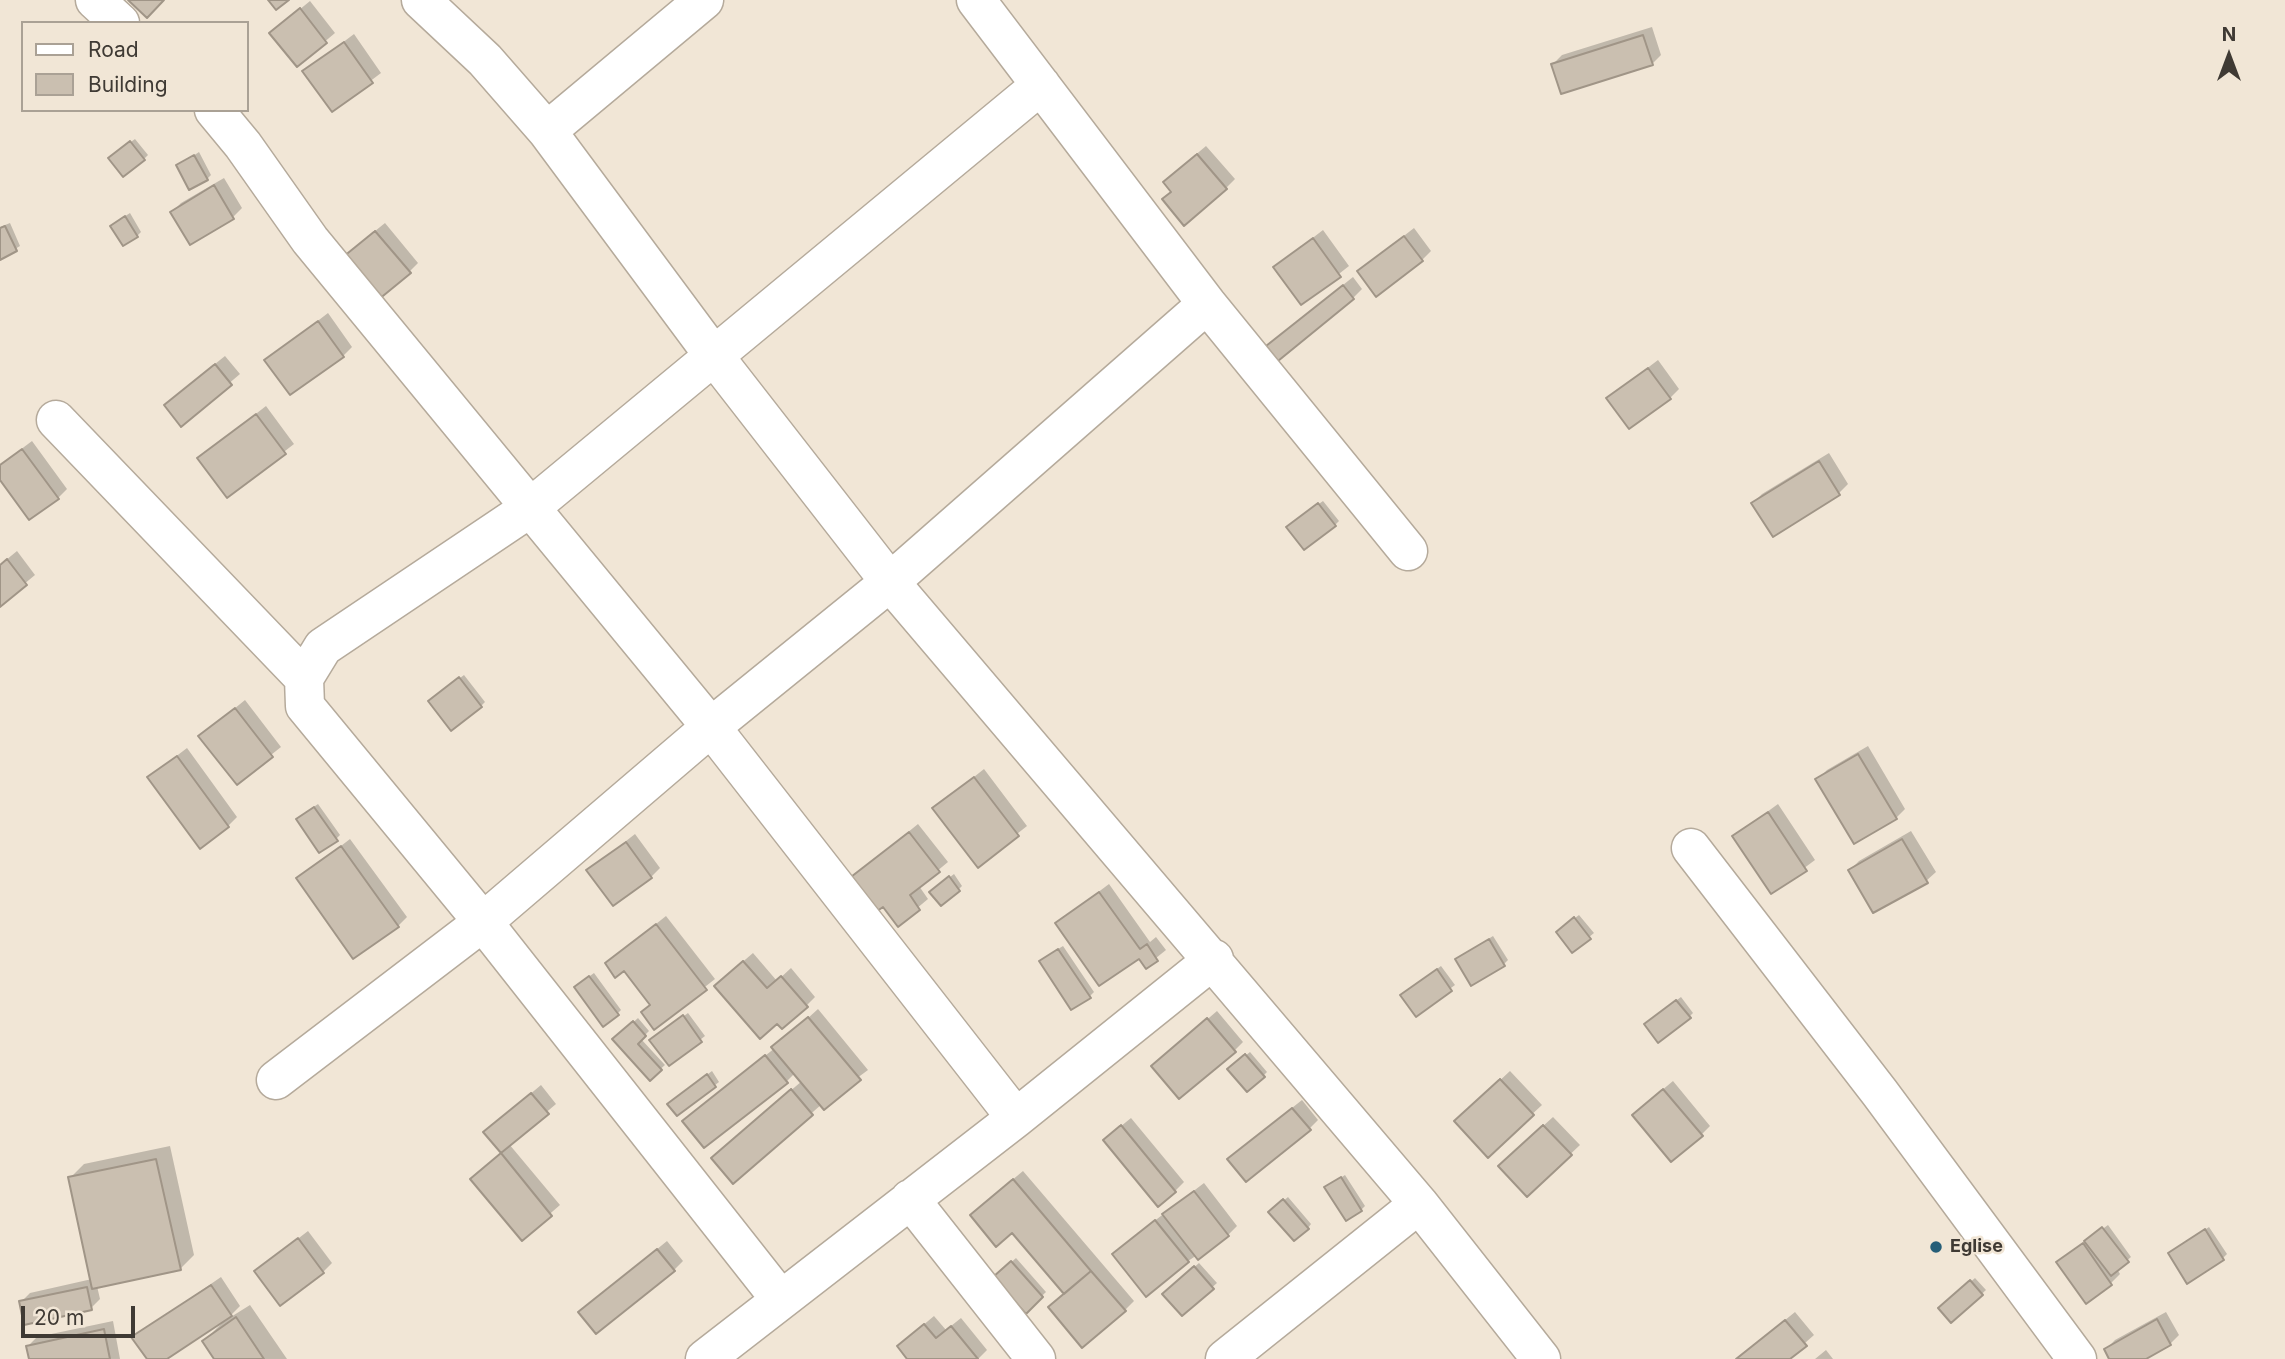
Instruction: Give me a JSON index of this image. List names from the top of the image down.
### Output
{
  "places": ["Eglise"],
  "legend": ["Road", "Building"],
  "scale_bar": "20 m",
  "north": "top"
}
